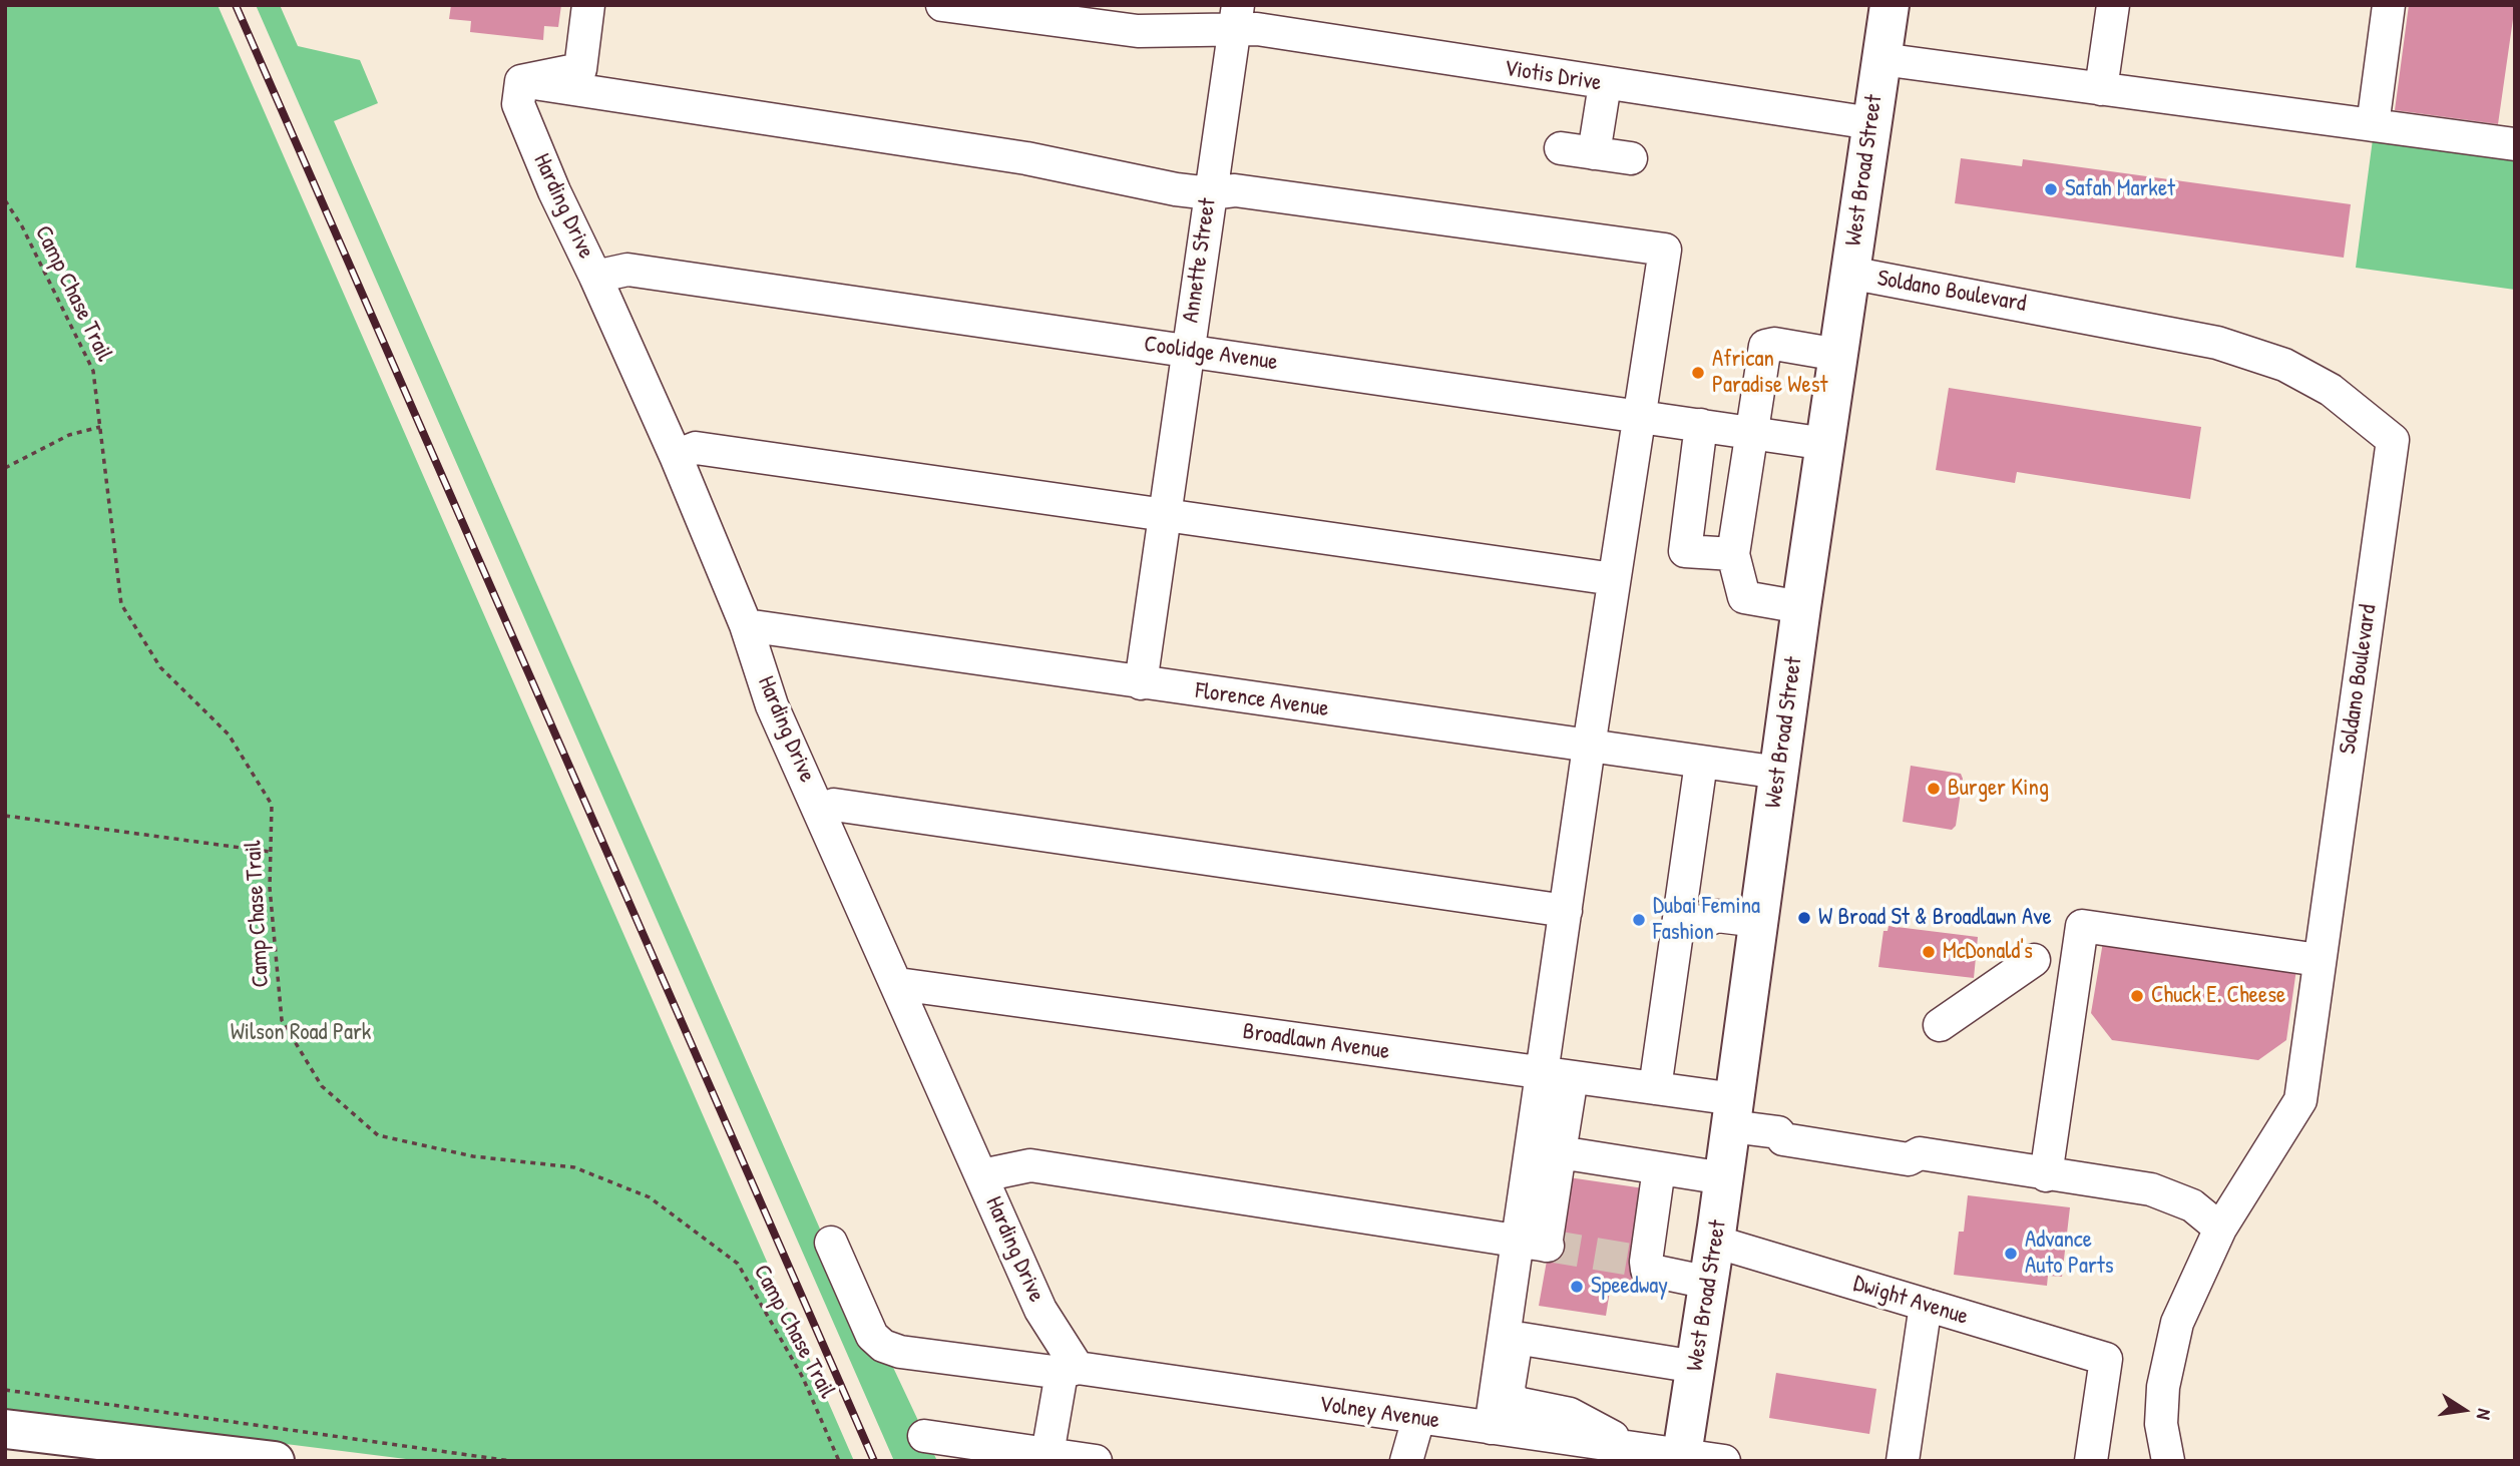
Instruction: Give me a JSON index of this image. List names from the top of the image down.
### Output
{
  "streets": {
    "main road": ["West Broad Street"],
    "street": [
      "Viotis Drive",
      "Harding Drive",
      "Annette Street",
      "Soldano Boulevard",
      "Coolidge Avenue",
      "Florence Avenue",
      "Broadlawn Avenue",
      "Dwight Avenue",
      "Volney Avenue"
    ],
    "path": ["Camp Chase Trail"]
  },
  "crossings": [
    ["Viotis Drive", "West Broad Street"],
    ["Viotis Drive", "Annette Street"],
    ["West Broad Street", "Soldano Boulevard"],
    ["West Broad Street", "Coolidge Avenue"],
    ["West Broad Street", "Florence Avenue"],
    ["West Broad Street", "Broadlawn Avenue"],
    ["West Broad Street", "Dwight Avenue"],
    ["West Broad Street", "Volney Avenue"],
    ["Harding Drive", "Coolidge Avenue"],
    ["Harding Drive", "Florence Avenue"],
    ["Harding Drive", "Broadlawn Avenue"],
    ["Harding Drive", "Volney Avenue"],
    ["Annette Street", "Coolidge Avenue"],
    ["Annette Street", "Florence Avenue"]
  ],
  "parks": ["Wilson Road Park"],
  "places": [
    "Safah Market",
    "African Paradise West",
    "Burger King",
    "W Broad St & Broadlawn Ave",
    "Dubai Femina Fashion",
    "McDonald's",
    "Chuck E. Cheese",
    "Advance Auto Parts",
    "Speedway"
  ],
  "north": "right"
}
